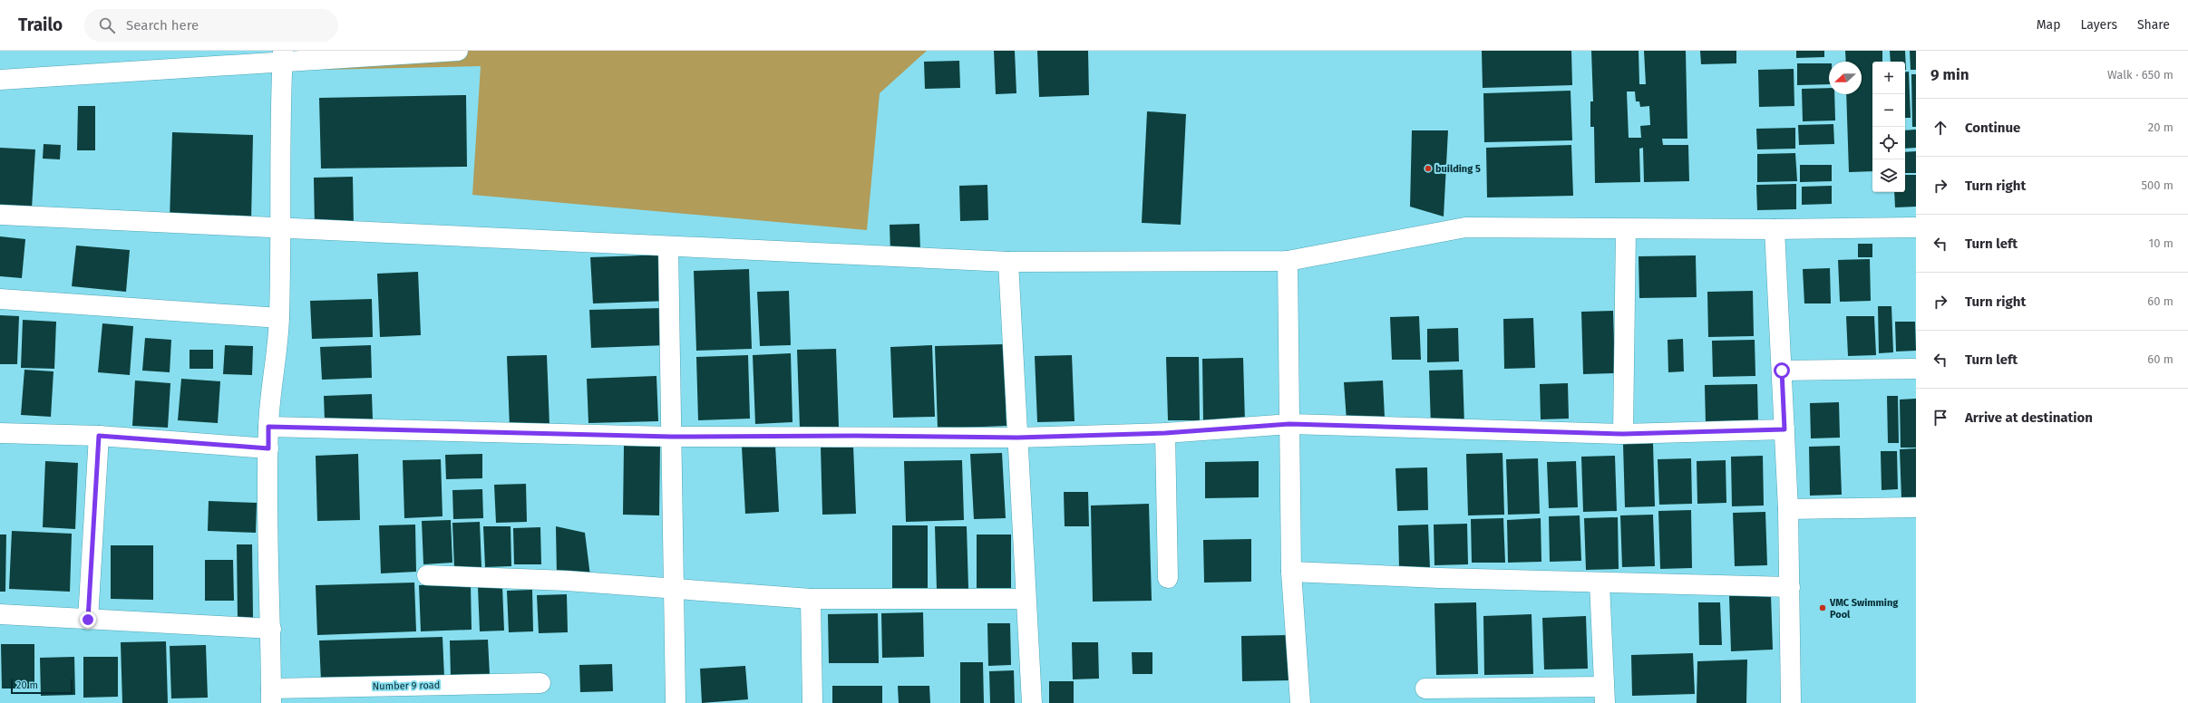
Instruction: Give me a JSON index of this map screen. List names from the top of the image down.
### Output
{
  "streets": {
    "street": ["Number 9 road"]
  },
  "places": ["building 5", "VMC Swimming Pool"],
  "scale_bar": "20 m",
  "north": "left",
  "page": {
    "header": "Trailo",
    "search": "Search here",
    "nav": ["Map", "Layers", "Share"],
    "heading": ["9 min", "Walk · 650 m"],
    "map_buttons": ["+", "−"],
    "list": [
      ["Continue", "20 m"],
      ["Turn right", "500 m"],
      ["Turn left", "10 m"],
      ["Turn right", "60 m"],
      ["Turn left", "60 m"],
      "Arrive at destination"
    ],
    "scale": "20 m"
  }
}
